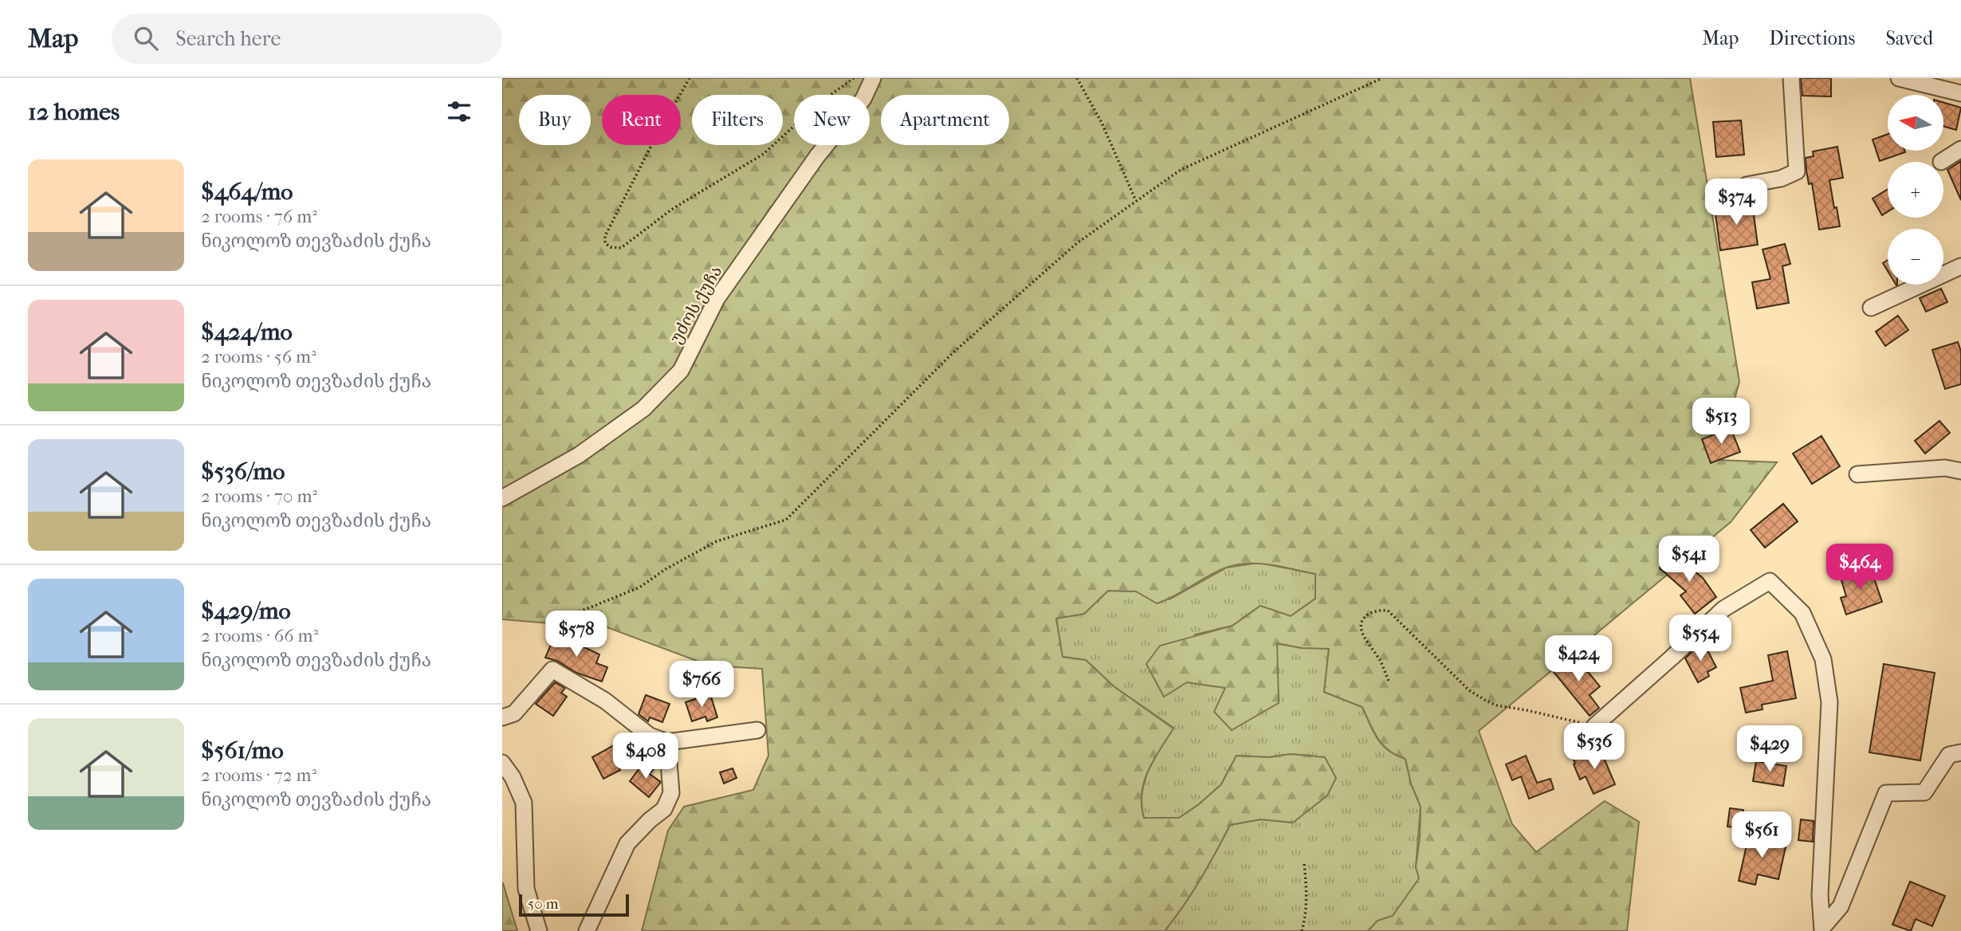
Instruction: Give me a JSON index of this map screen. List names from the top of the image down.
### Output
{
  "streets": {
    "street": ["უძოს ქუჩა"]
  },
  "scale_bar": "50 m",
  "north": "left",
  "page": {
    "header": "Map",
    "search": "Search here",
    "nav": ["Map", "Directions", "Saved"],
    "heading": "12 homes",
    "map_buttons": ["+", "−"],
    "chip": [
      "Buy",
      "Rent",
      "Filters",
      "New",
      "Apartment"
    ],
    "list": [
      {
        "name": "$464/mo",
        "note": "2 rooms · 76 m² · ნიკოლოზ თევზაძის ქუჩა"
      },
      {
        "name": "$424/mo",
        "note": "2 rooms · 56 m² · ნიკოლოზ თევზაძის ქუჩა"
      },
      {
        "name": "$536/mo",
        "note": "2 rooms · 70 m² · ნიკოლოზ თევზაძის ქუჩა"
      },
      {
        "name": "$429/mo",
        "note": "2 rooms · 66 m² · ნიკოლოზ თევზაძის ქუჩა"
      },
      {
        "name": "$561/mo",
        "note": "2 rooms · 72 m² · ნიკოლოზ თევზაძის ქუჩა"
      }
    ],
    "price": [
      "$374",
      "$513",
      "$541",
      "$464",
      "$578",
      "$554",
      "$424",
      "$766",
      "$536",
      "$429",
      "$408",
      "$561"
    ],
    "scale": "50 m"
  }
}
